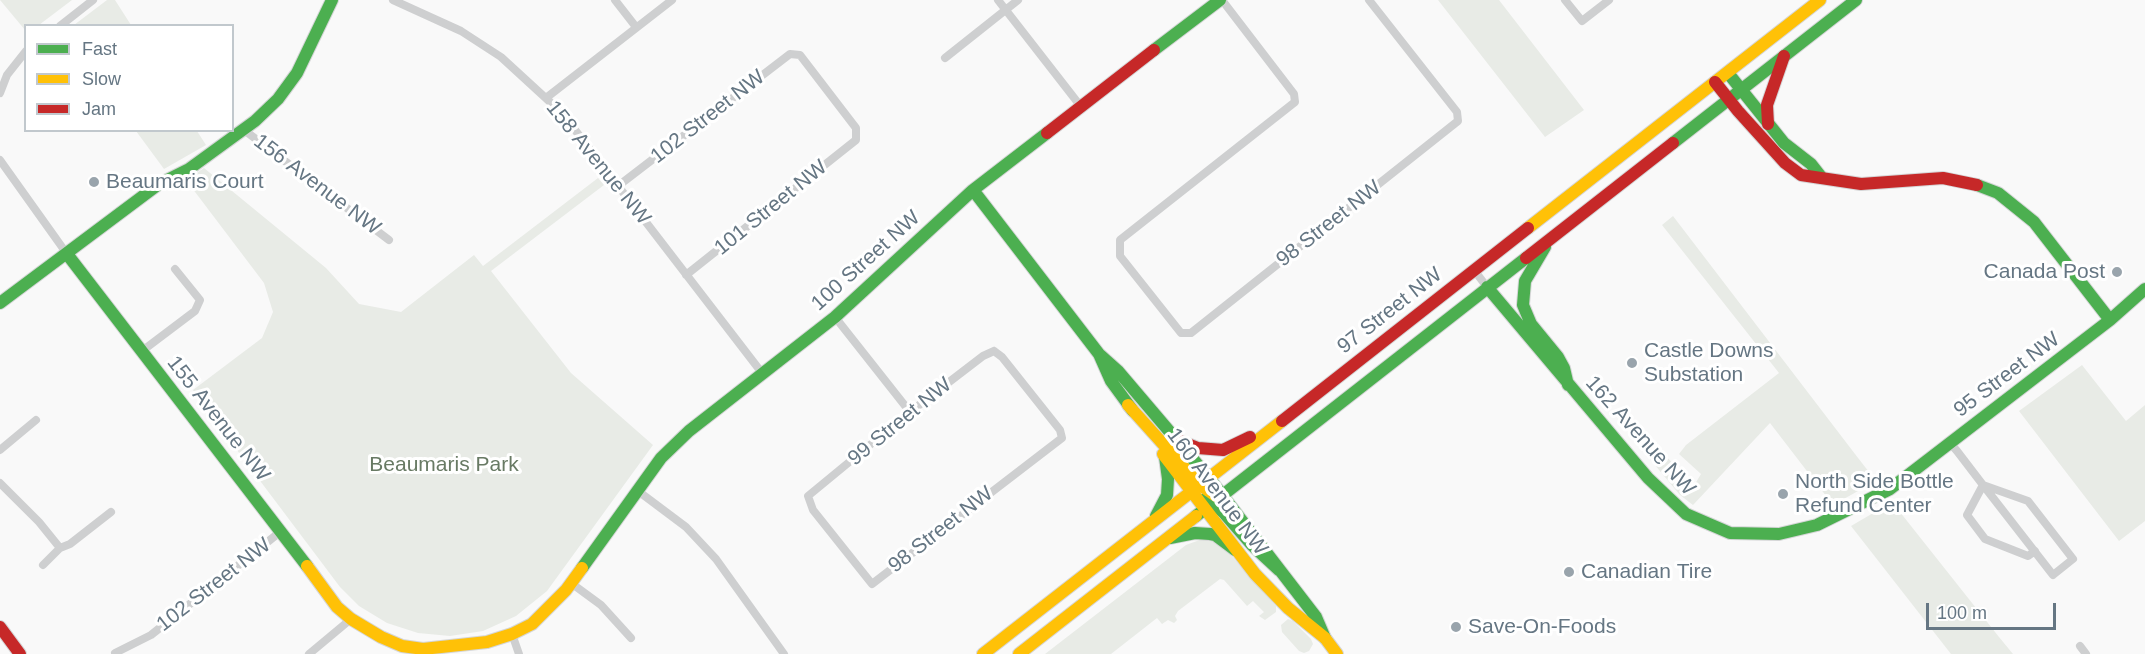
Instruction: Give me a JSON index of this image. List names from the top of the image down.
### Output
{
  "streets": {
    "street": [
      "102 Street NW",
      "158 Avenue NW",
      "156 Avenue NW",
      "101 Street NW",
      "98 Street NW",
      "100 Street NW",
      "97 Street NW",
      "95 Street NW",
      "155 Avenue NW",
      "99 Street NW",
      "162 Avenue NW",
      "160 Avenue NW"
    ]
  },
  "crossings": [
    ["102 Street NW", "158 Avenue NW"],
    ["102 Street NW", "101 Street NW"],
    ["102 Street NW", "155 Avenue NW"],
    ["158 Avenue NW", "101 Street NW"],
    ["158 Avenue NW", "100 Street NW"],
    ["98 Street NW", "100 Street NW"],
    ["98 Street NW", "99 Street NW"],
    ["100 Street NW", "155 Avenue NW"],
    ["100 Street NW", "160 Avenue NW"],
    ["97 Street NW", "162 Avenue NW"],
    ["97 Street NW", "160 Avenue NW"],
    ["95 Street NW", "162 Avenue NW"]
  ],
  "parks": ["Beaumaris Park"],
  "places": [
    "Beaumaris Court",
    "Canada Post",
    "Castle Downs Substation",
    "North Side Bottle Refund Center",
    "Canadian Tire",
    "Save-On-Foods"
  ],
  "legend": ["Fast", "Slow", "Jam"],
  "scale_bar": "100 m"
}
